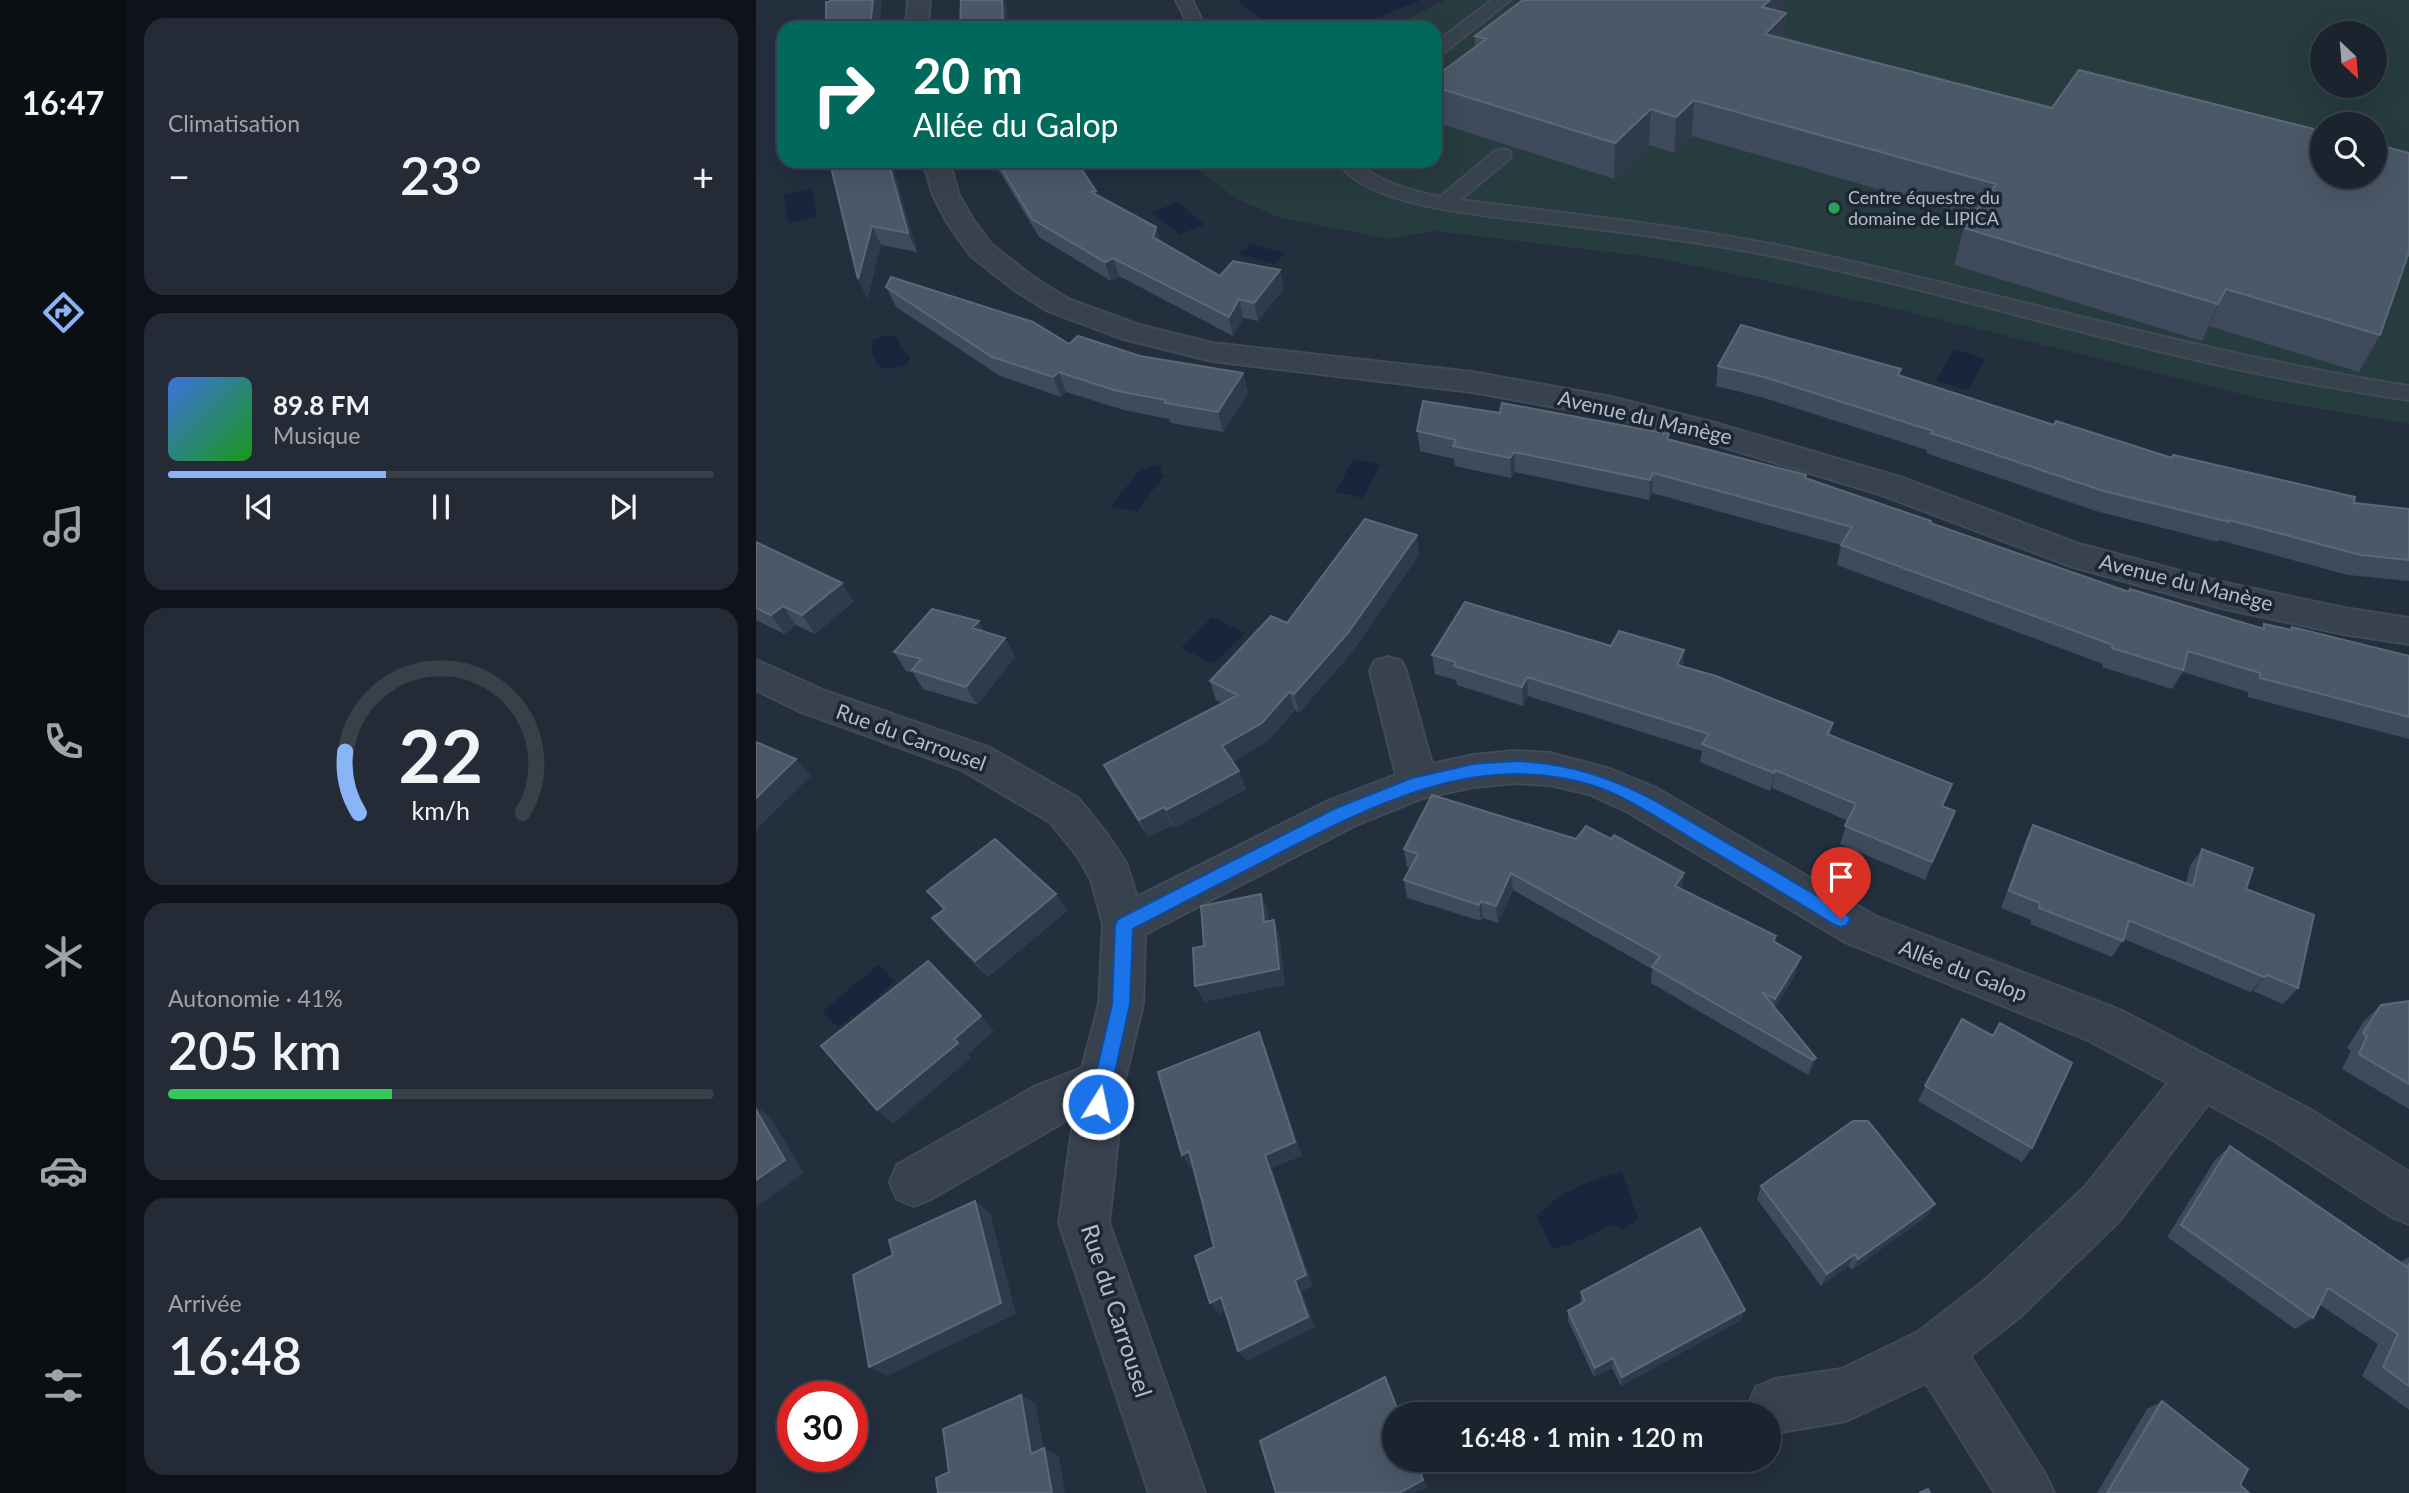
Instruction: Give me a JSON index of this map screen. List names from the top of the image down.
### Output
{
  "streets": {
    "street": ["Avenue du Manège", "Rue du Carrousel", "Allée du Galop"]
  },
  "crossings": [
    ["Rue du Carrousel", "Allée du Galop"]
  ],
  "places": ["Centre équestre du domaine de LIPICA"],
  "north": "bottom right",
  "page": {
    "tabs": "16:47",
    "tile": [
      "Climatisation",
      ["Autonomie · 41%", "205 km"],
      ["Arrivée", "16:48"]
    ],
    "turn": ["20 m", "Allée du Galop"],
    "heat": ["−", "23°", "+"],
    "song": ["89.8 FM", "Musique"],
    "limit": "30",
    "trip": "16:48 · 1 min · 120 m",
    "gauge": ["22", "km/h"]
  }
}
